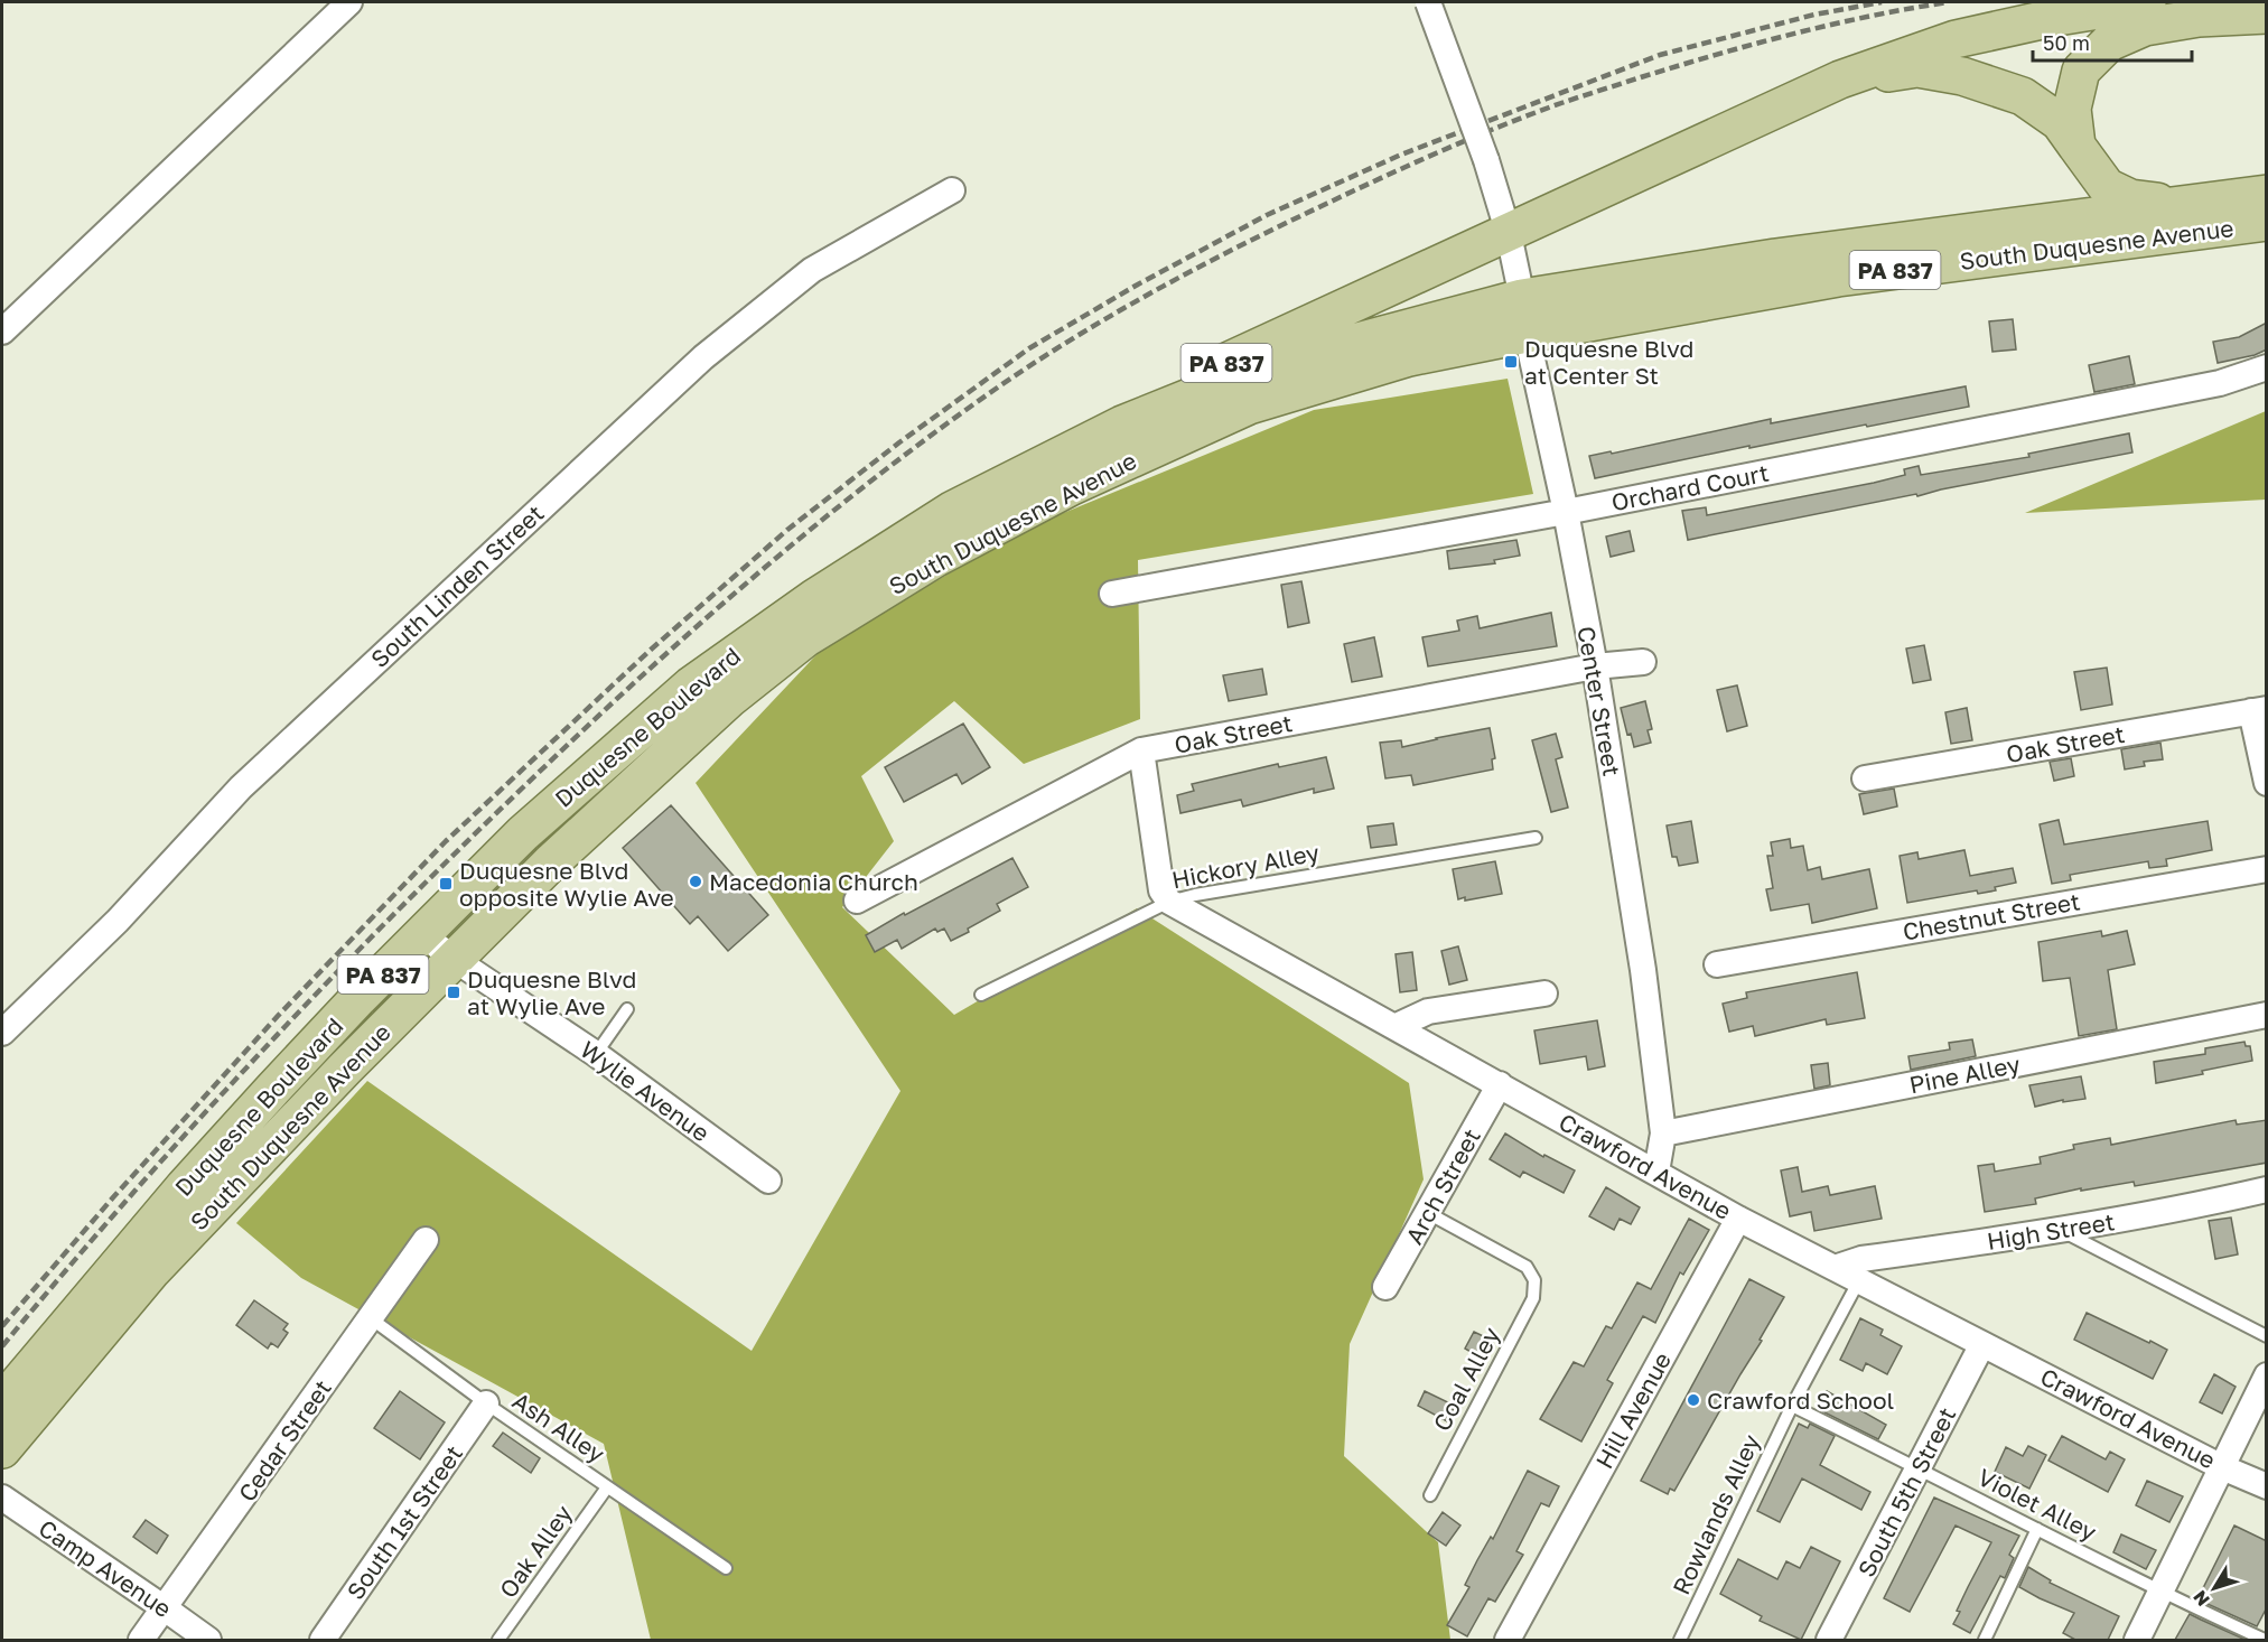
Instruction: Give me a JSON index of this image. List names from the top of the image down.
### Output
{
  "streets": {
    "main road": ["South Duquesne Avenue", "PA 837", "Duquesne Boulevard"],
    "street": [
      "Orchard Court",
      "South Linden Street",
      "Center Street",
      "Oak Street",
      "Chestnut Street",
      "Pine Alley",
      "Wylie Avenue",
      "Crawford Avenue",
      "Arch Street",
      "High Street",
      "Hill Avenue",
      "Cedar Street",
      "South 5th Street",
      "South 1st Street",
      "Camp Avenue"
    ],
    "lane": [
      "Hickory Alley",
      "Coal Alley",
      "Ash Alley",
      "Violet Alley",
      "Rowlands Alley",
      "Oak Alley"
    ]
  },
  "crossings": [
    ["South Duquesne Avenue", "PA 837"],
    ["South Duquesne Avenue", "Center Street"],
    ["South Duquesne Avenue", "Duquesne Boulevard"],
    ["South Duquesne Avenue", "Wylie Avenue"],
    ["PA 837", "Center Street"],
    ["Orchard Court", "Center Street"],
    ["Center Street", "Oak Street"],
    ["Center Street", "Pine Alley"],
    ["Center Street", "Crawford Avenue"],
    ["Duquesne Boulevard", "Wylie Avenue"],
    ["Hickory Alley", "Crawford Avenue"],
    ["Crawford Avenue", "Arch Street"],
    ["Crawford Avenue", "High Street"],
    ["Crawford Avenue", "Hill Avenue"],
    ["Crawford Avenue", "South 5th Street"],
    ["Crawford Avenue", "Rowlands Alley"],
    ["Arch Street", "Coal Alley"],
    ["Ash Alley", "Cedar Street"],
    ["Ash Alley", "South 1st Street"],
    ["Ash Alley", "Oak Alley"],
    ["Cedar Street", "Camp Avenue"],
    ["South 5th Street", "Violet Alley"],
    ["Violet Alley", "Rowlands Alley"]
  ],
  "places": {
    "transit": ["Duquesne Blvd at Center St", "Duquesne Blvd opposite Wylie Ave", "Duquesne Blvd at Wylie Ave"],
    "other": ["Macedonia Church", "Crawford School"]
  },
  "scale_bar": "50 m",
  "north": "bottom left"
}
